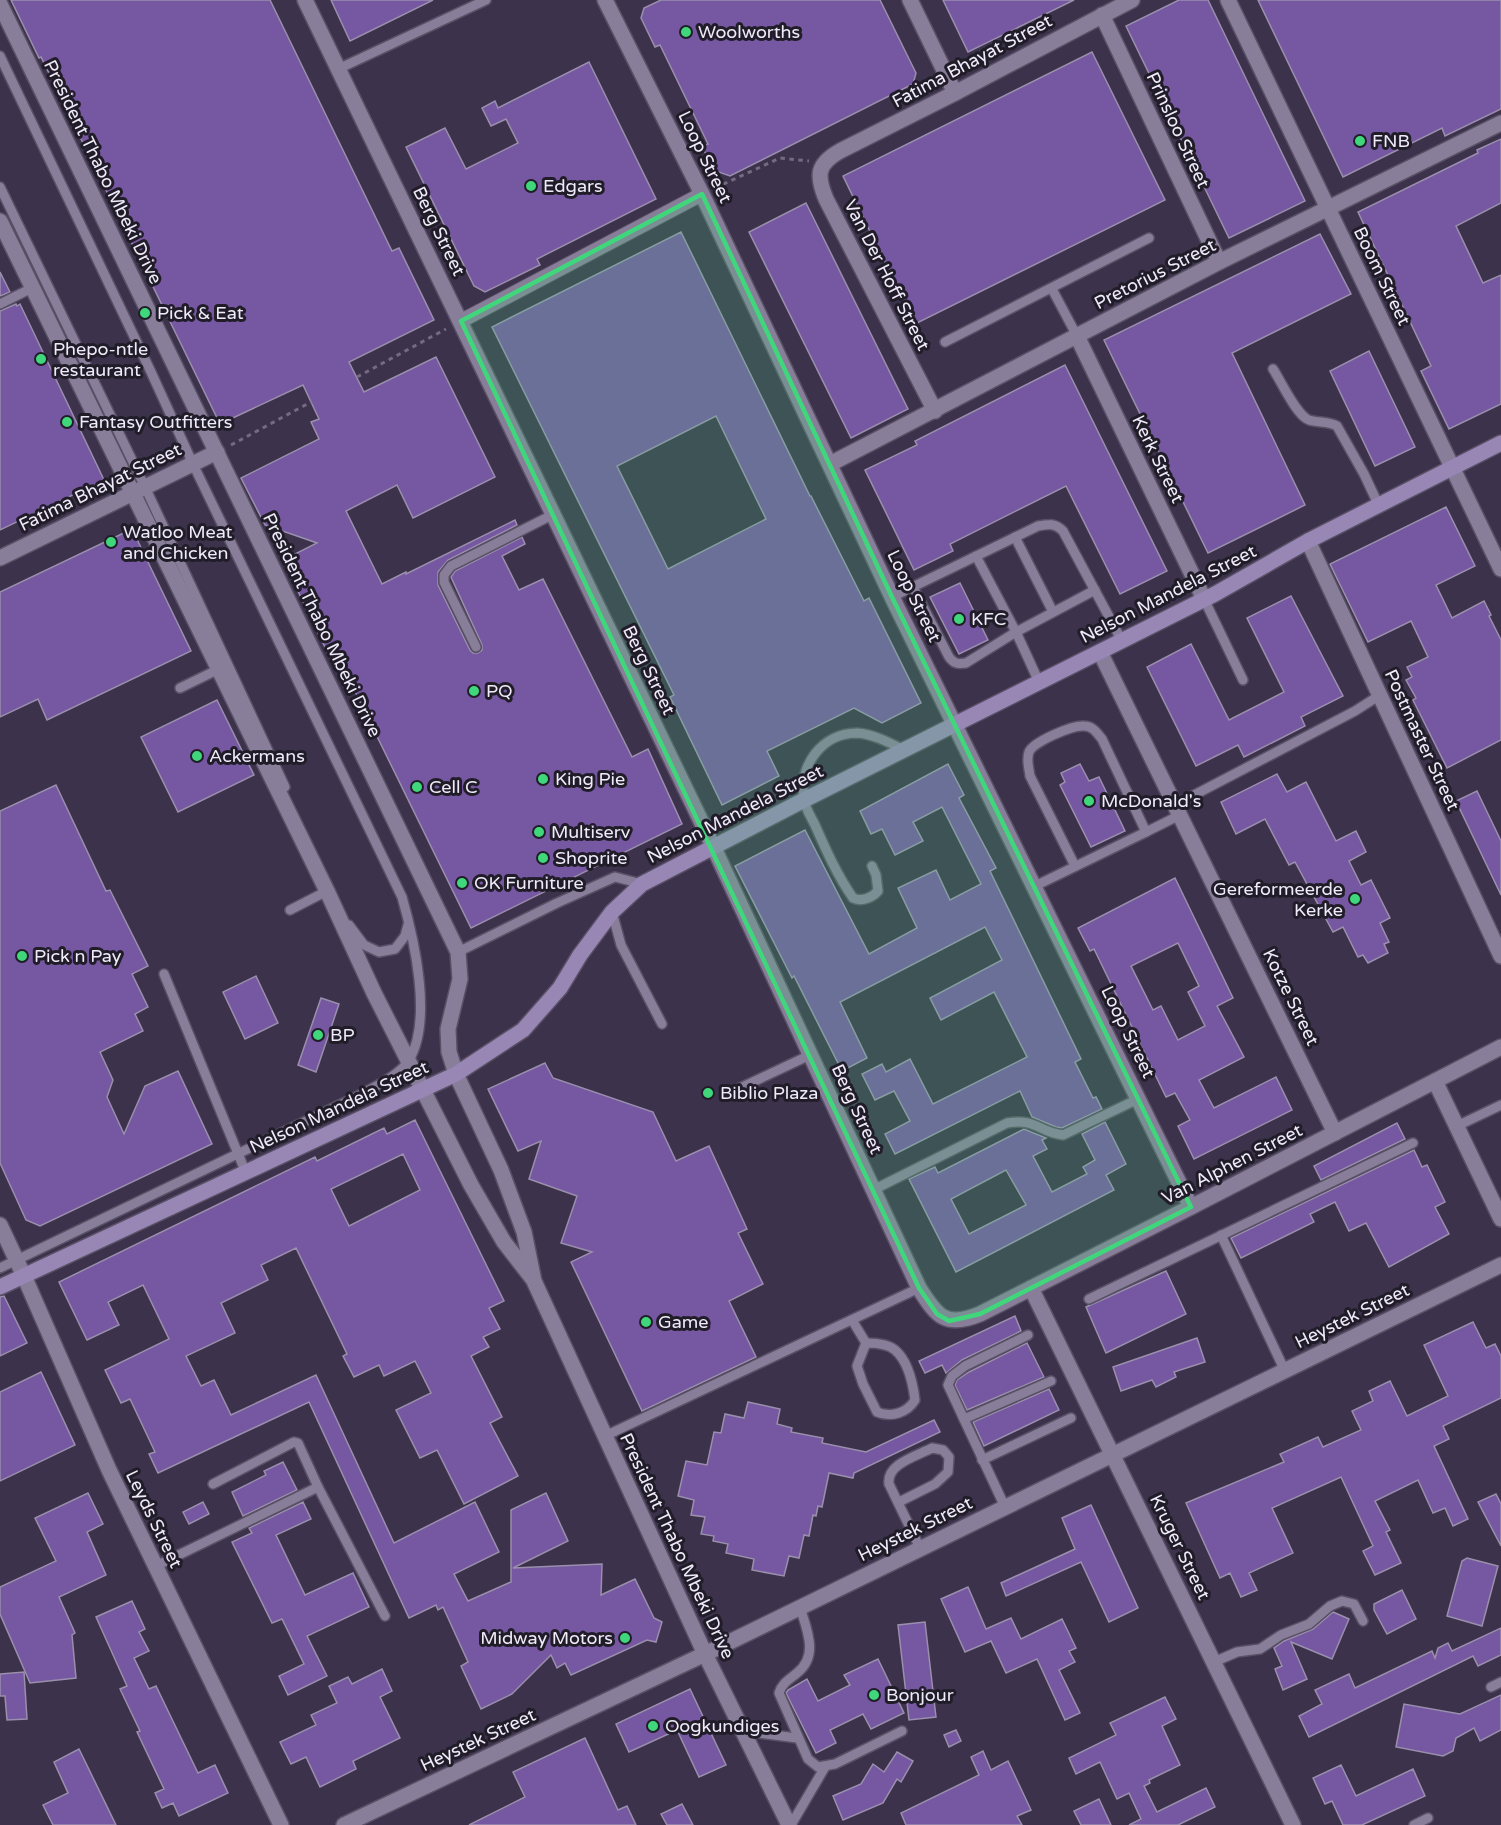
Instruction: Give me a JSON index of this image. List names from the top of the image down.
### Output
{
  "streets": {
    "main road": ["Nelson Mandela Street"],
    "street": [
      "Fatima Bhayat Street",
      "Prinsloo Street",
      "Loop Street",
      "President Thabo Mbeki Drive",
      "Berg Street",
      "Pretorius Street",
      "Van Der Hoff Street",
      "Boom Street",
      "Kerk Street",
      "Postmaster Street",
      "Kotze Street",
      "Van Alphen Street",
      "Heystek Street",
      "Leyds Street",
      "Kruger Street"
    ]
  },
  "crossings": [
    ["Fatima Bhayat Street", "Prinsloo Street"],
    ["Fatima Bhayat Street", "President Thabo Mbeki Drive"],
    ["Fatima Bhayat Street", "Van Der Hoff Street"],
    ["Prinsloo Street", "Pretorius Street"],
    ["Loop Street", "Pretorius Street"],
    ["Loop Street", "Nelson Mandela Street"],
    ["Loop Street", "Van Alphen Street"],
    ["President Thabo Mbeki Drive", "Nelson Mandela Street"],
    ["President Thabo Mbeki Drive", "Heystek Street"],
    ["Berg Street", "Nelson Mandela Street"],
    ["Berg Street", "Van Alphen Street"],
    ["Pretorius Street", "Van Der Hoff Street"],
    ["Pretorius Street", "Boom Street"],
    ["Pretorius Street", "Kerk Street"],
    ["Boom Street", "Nelson Mandela Street"],
    ["Kerk Street", "Nelson Mandela Street"],
    ["Nelson Mandela Street", "Postmaster Street"],
    ["Nelson Mandela Street", "Kotze Street"],
    ["Nelson Mandela Street", "Leyds Street"],
    ["Kotze Street", "Van Alphen Street"],
    ["Van Alphen Street", "Kruger Street"],
    ["Heystek Street", "Kruger Street"]
  ],
  "places": [
    "Woolworths",
    "FNB",
    "Edgars",
    "Pick & Eat",
    "Phepo-ntle restaurant",
    "Fantasy Outfitters",
    "Watloo Meat and Chicken",
    "KFC",
    "PQ",
    "Ackermans",
    "King Pie",
    "Cell C",
    "McDonald's",
    "Multiserv",
    "Shoprite",
    "OK Furniture",
    "Gereformeerde Kerke",
    "Pick n Pay",
    "BP",
    "Biblio Plaza",
    "Game",
    "Midway Motors",
    "Bonjour",
    "Oogkundiges"
  ]
}
